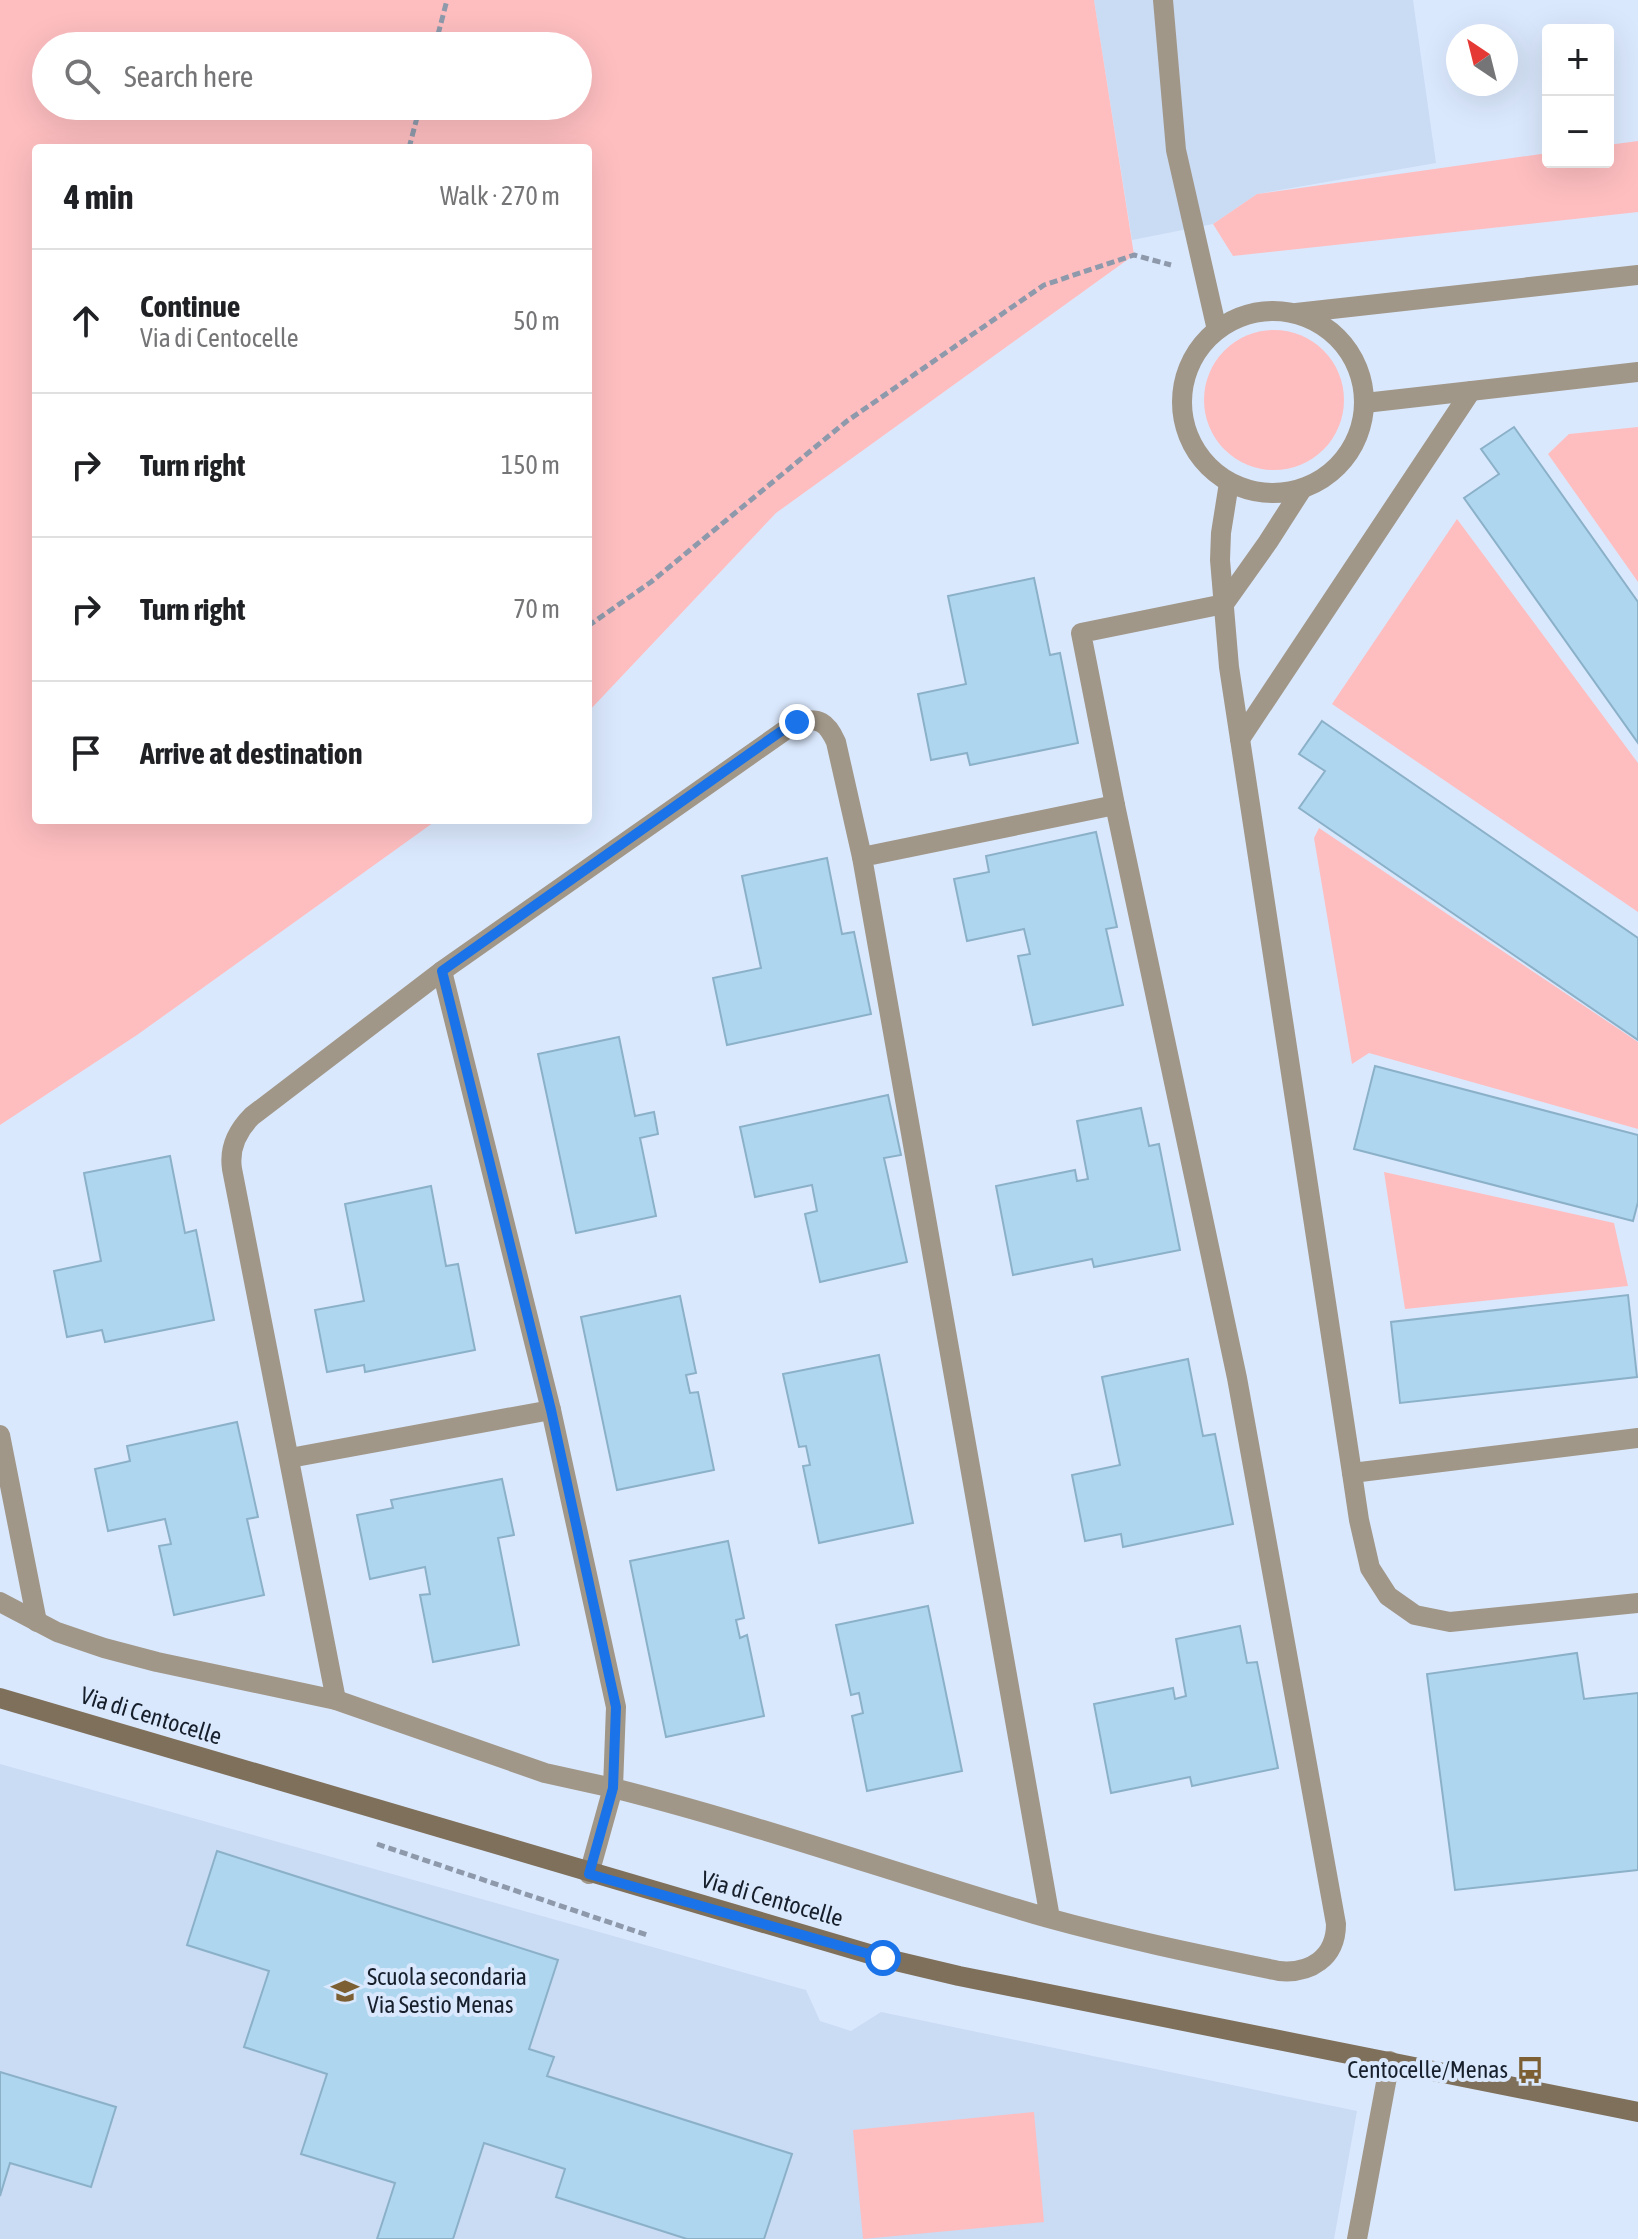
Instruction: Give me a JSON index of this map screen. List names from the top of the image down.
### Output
{
  "streets": {
    "street": ["Via di Centocelle"]
  },
  "places": {
    "school or university": ["Scuola secondaria Via Sestio Menas"],
    "bus stop": ["Centocelle/Menas"]
  },
  "north": "top left",
  "page": {
    "map_buttons": ["+", "−"],
    "search": "Search here",
    "heading": ["4 min", "Walk · 270 m"],
    "list": [
      ["Continue", "Via di Centocelle", "50 m"],
      ["Turn right", "150 m"],
      ["Turn right", "70 m"],
      "Arrive at destination"
    ]
  }
}
